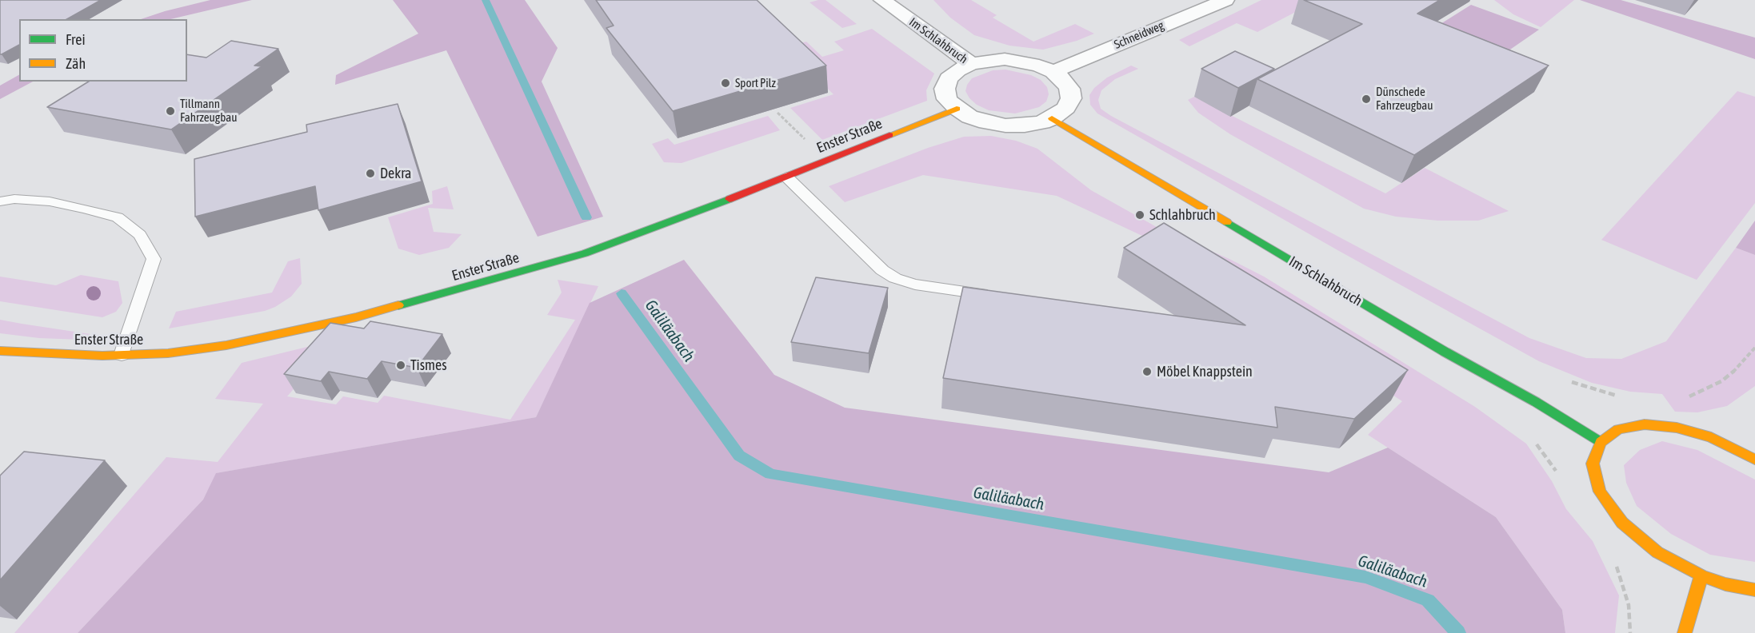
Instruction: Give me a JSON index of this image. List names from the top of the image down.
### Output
{
  "streets": {
    "street": ["Schneidweg", "Im Schlahbruch", "Enster Straße"]
  },
  "water": ["Galiläabach"],
  "places": [
    "Sport Pilz",
    "Dünschede Fahrzeugbau",
    "Tillmann Fahrzeugbau",
    "Dekra",
    "Schlahbruch",
    "Tismes",
    "Möbel Knappstein"
  ],
  "legend": ["Frei", "Zäh"]
}
